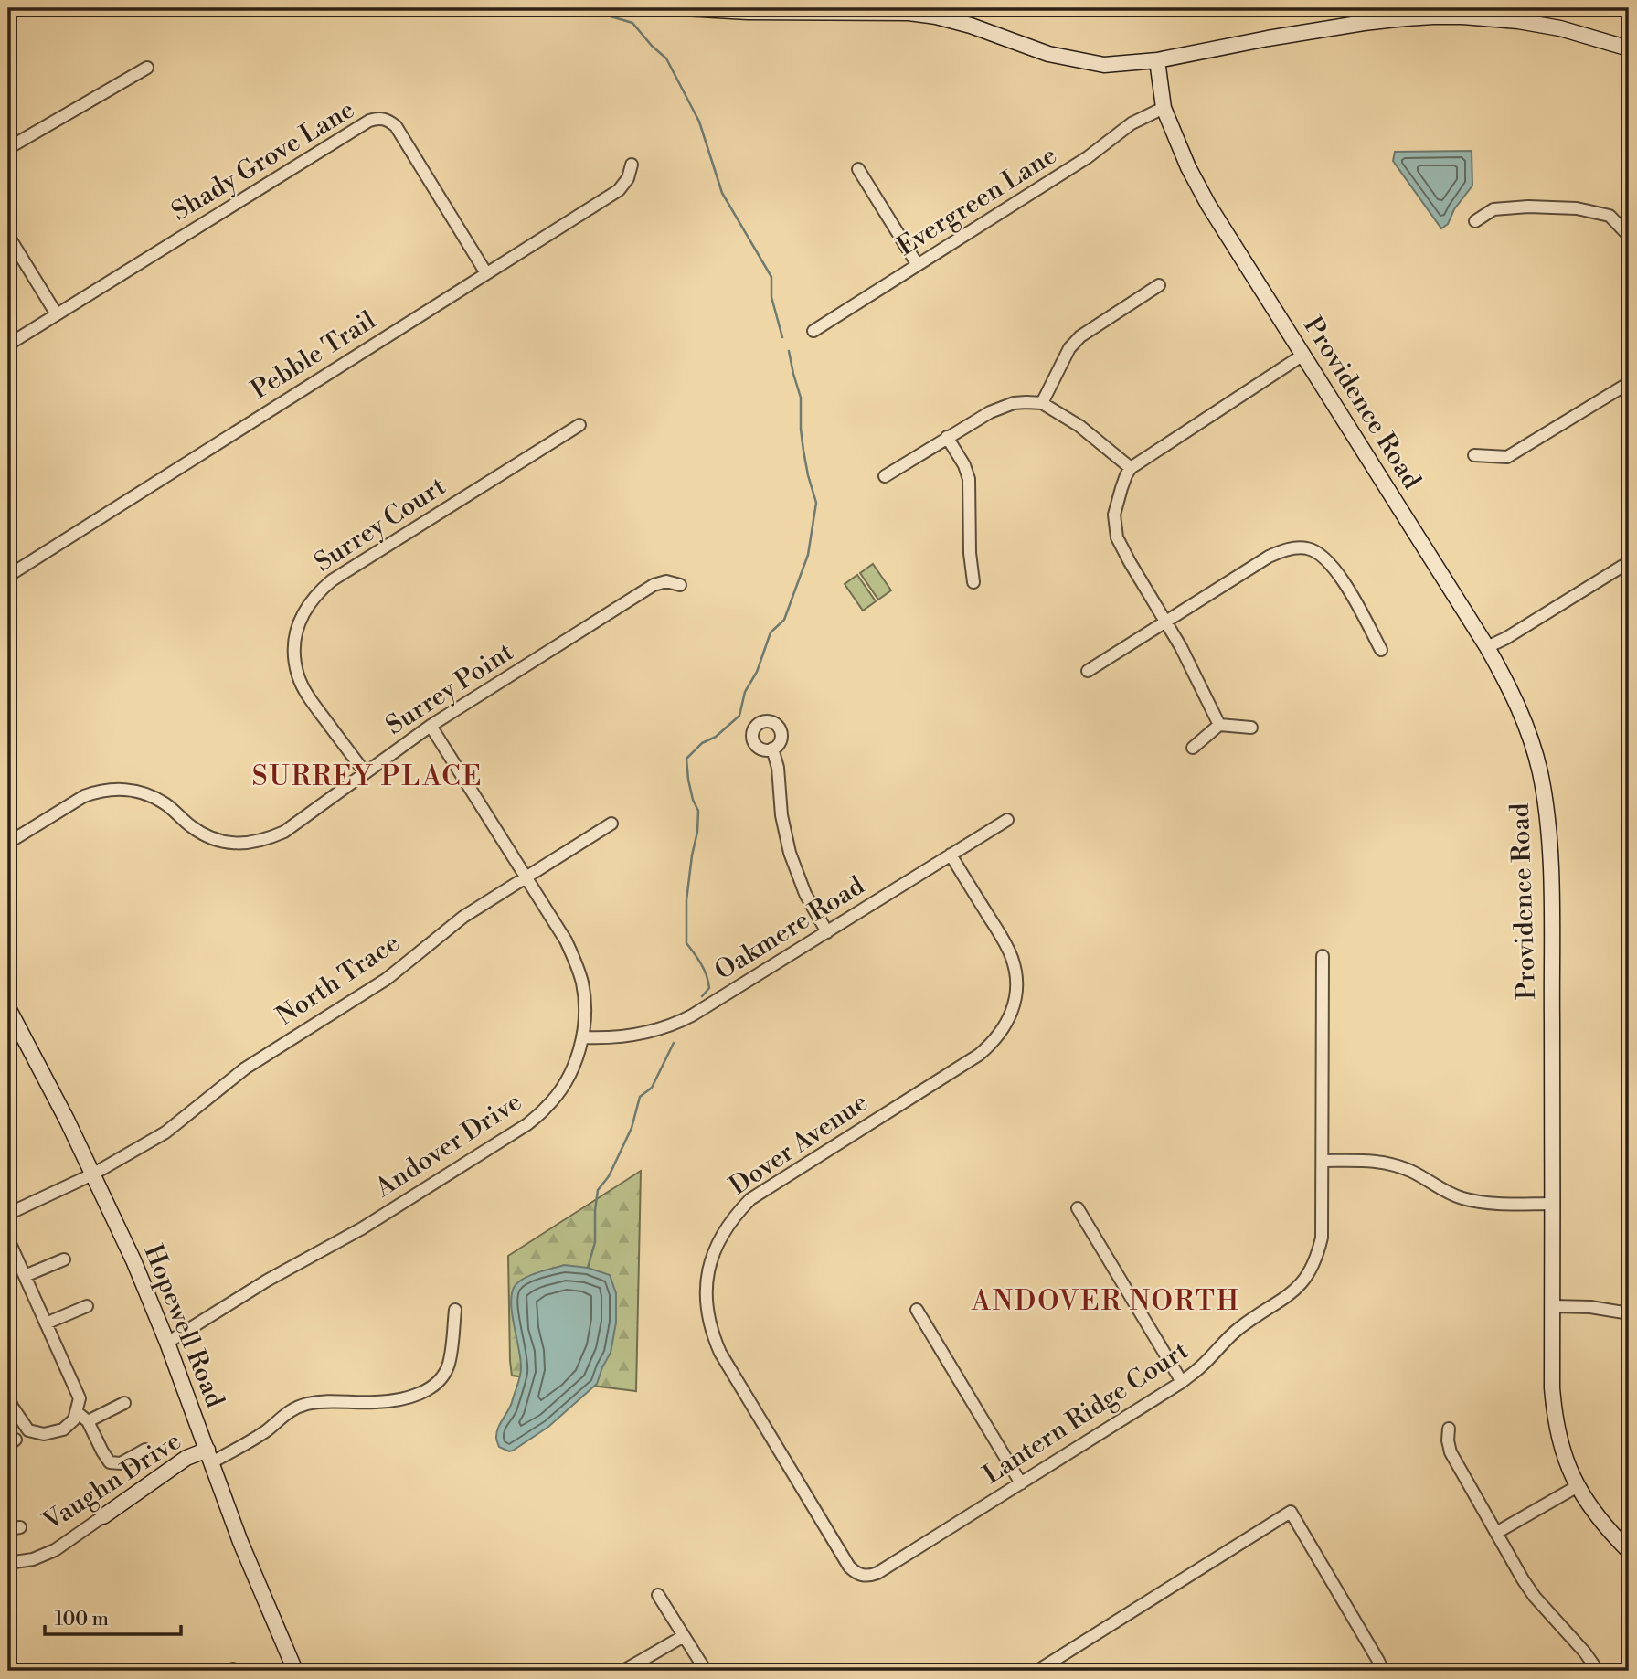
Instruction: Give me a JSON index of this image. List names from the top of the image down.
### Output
{
  "streets": {
    "street": [
      "Shady Grove Lane",
      "Evergreen Lane",
      "Pebble Trail",
      "Providence Road",
      "Surrey Court",
      "Surrey Point",
      "Oakmere Road",
      "North Trace",
      "Dover Avenue",
      "Andover Drive",
      "Hopewell Road",
      "Lantern Ridge Court",
      "Vaughn Drive"
    ]
  },
  "crossings": [
    ["Shady Grove Lane", "Pebble Trail"],
    ["Evergreen Lane", "Providence Road"],
    ["Surrey Court", "Surrey Point"],
    ["Surrey Point", "Andover Drive"],
    ["Oakmere Road", "Dover Avenue"],
    ["Oakmere Road", "Andover Drive"],
    ["North Trace", "Andover Drive"],
    ["North Trace", "Hopewell Road"],
    ["Dover Avenue", "Lantern Ridge Court"],
    ["Andover Drive", "Hopewell Road"],
    ["Hopewell Road", "Vaughn Drive"]
  ],
  "districts": ["SURREY PLACE", "ANDOVER NORTH"],
  "scale_bar": "100 m"
}
